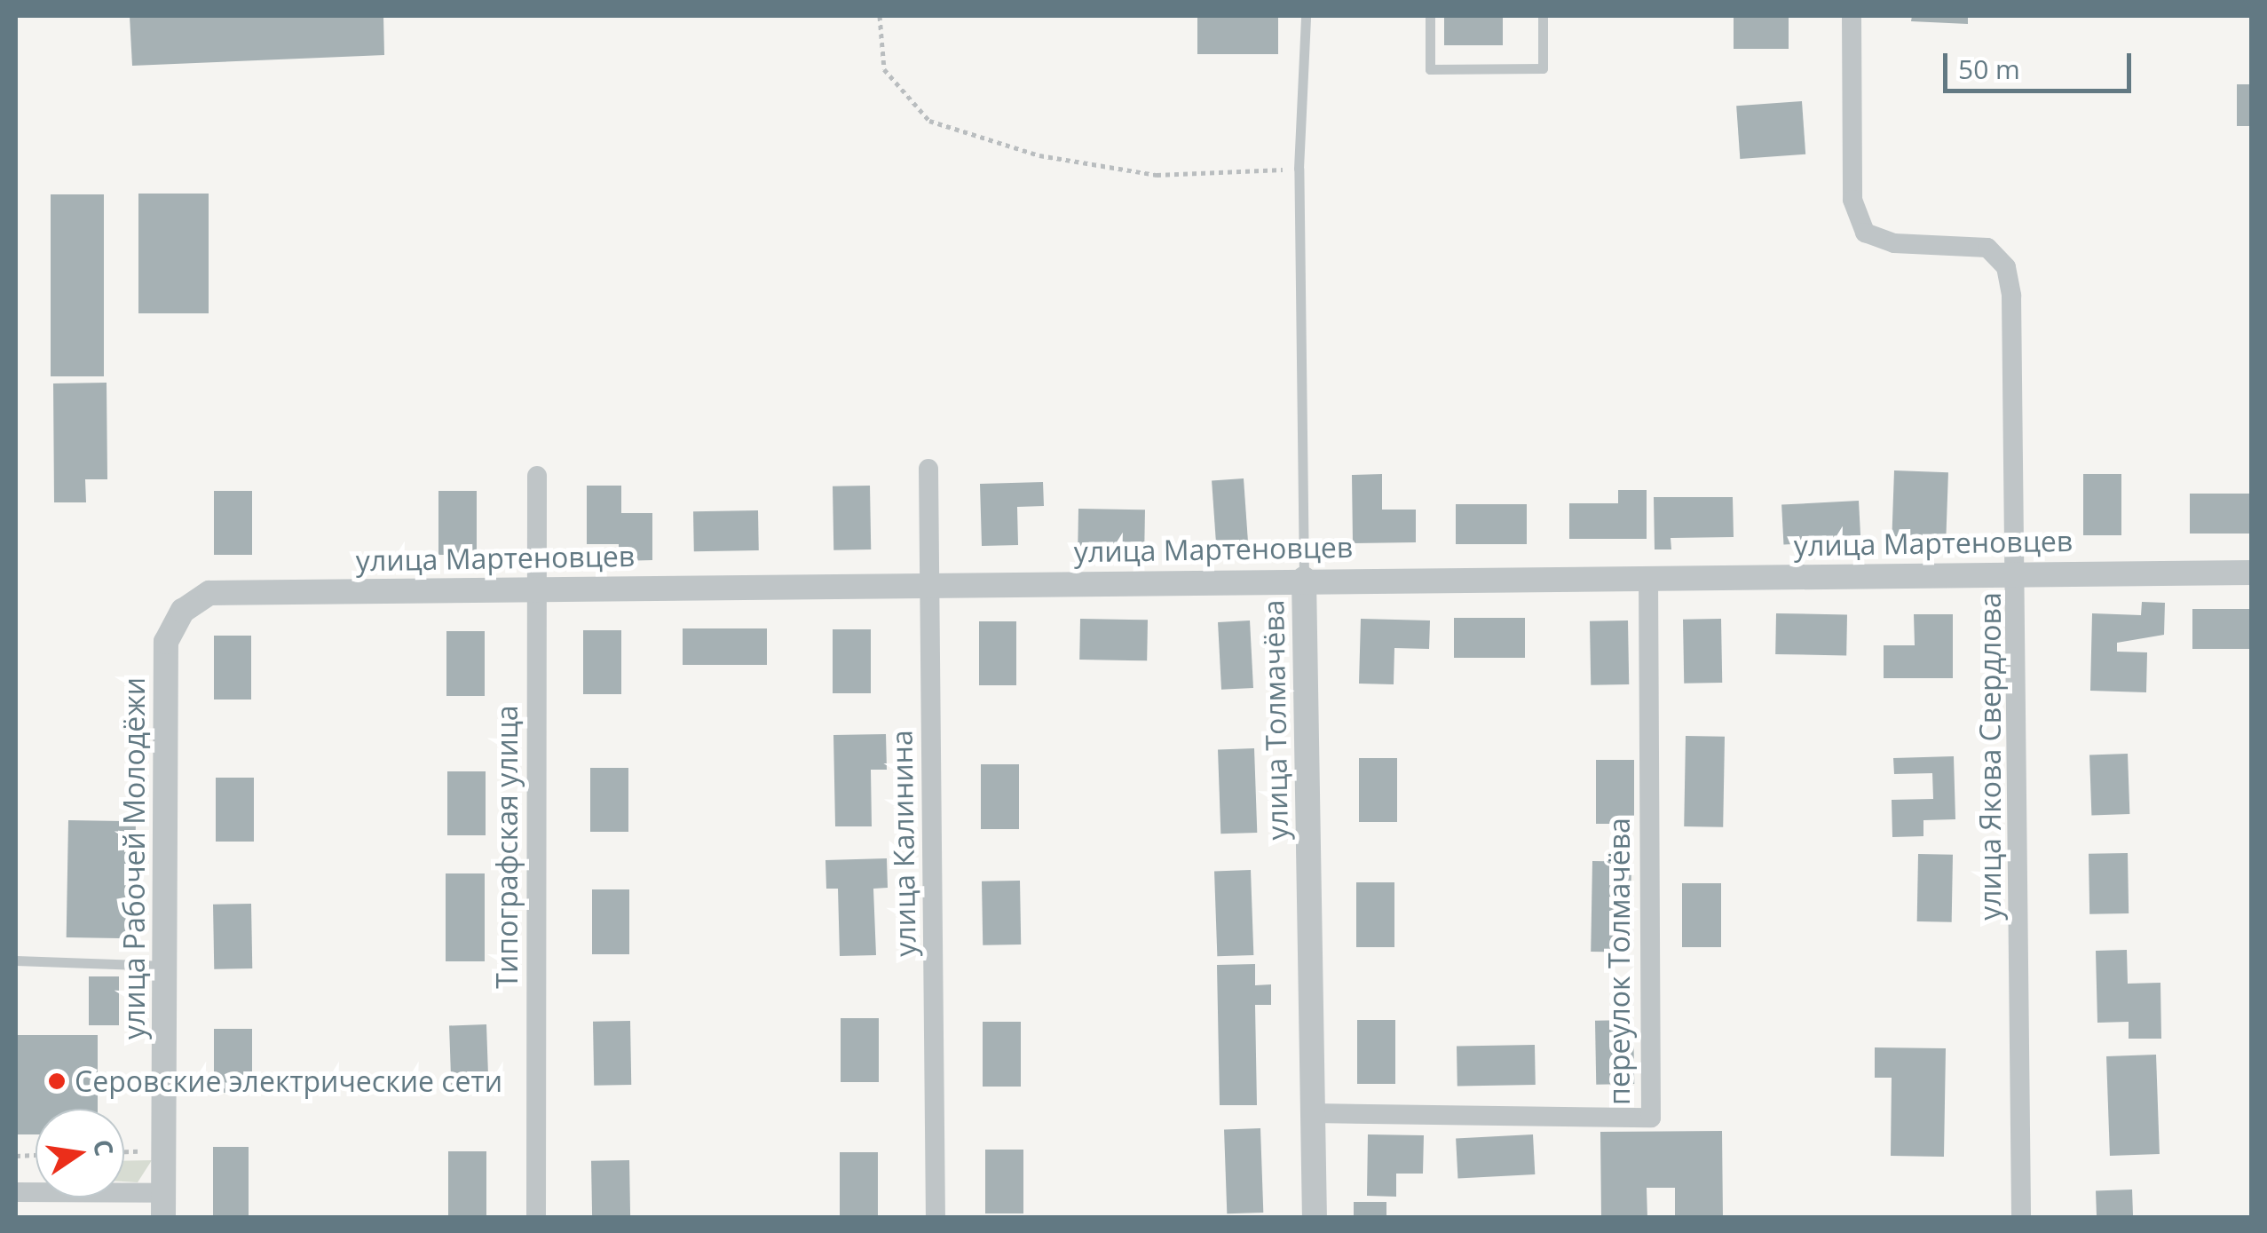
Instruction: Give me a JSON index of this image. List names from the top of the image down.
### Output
{
  "streets": {
    "street": [
      "улица Мартеновцев",
      "улица Толмачёва",
      "улица Якова Свердлова",
      "улица Калинина",
      "Типографская улица",
      "улица Рабочей Молодёжи",
      "переулок Толмачёва"
    ]
  },
  "crossings": [
    ["улица Мартеновцев", "улица Толмачёва"],
    ["улица Мартеновцев", "улица Якова Свердлова"],
    ["улица Мартеновцев", "улица Калинина"],
    ["улица Мартеновцев", "Типографская улица"],
    ["улица Мартеновцев", "улица Рабочей Молодёжи"],
    ["улица Мартеновцев", "переулок Толмачёва"],
    ["улица Толмачёва", "переулок Толмачёва"]
  ],
  "places": ["Серовские электрические сети"],
  "scale_bar": "50 m",
  "north": "right"
}
